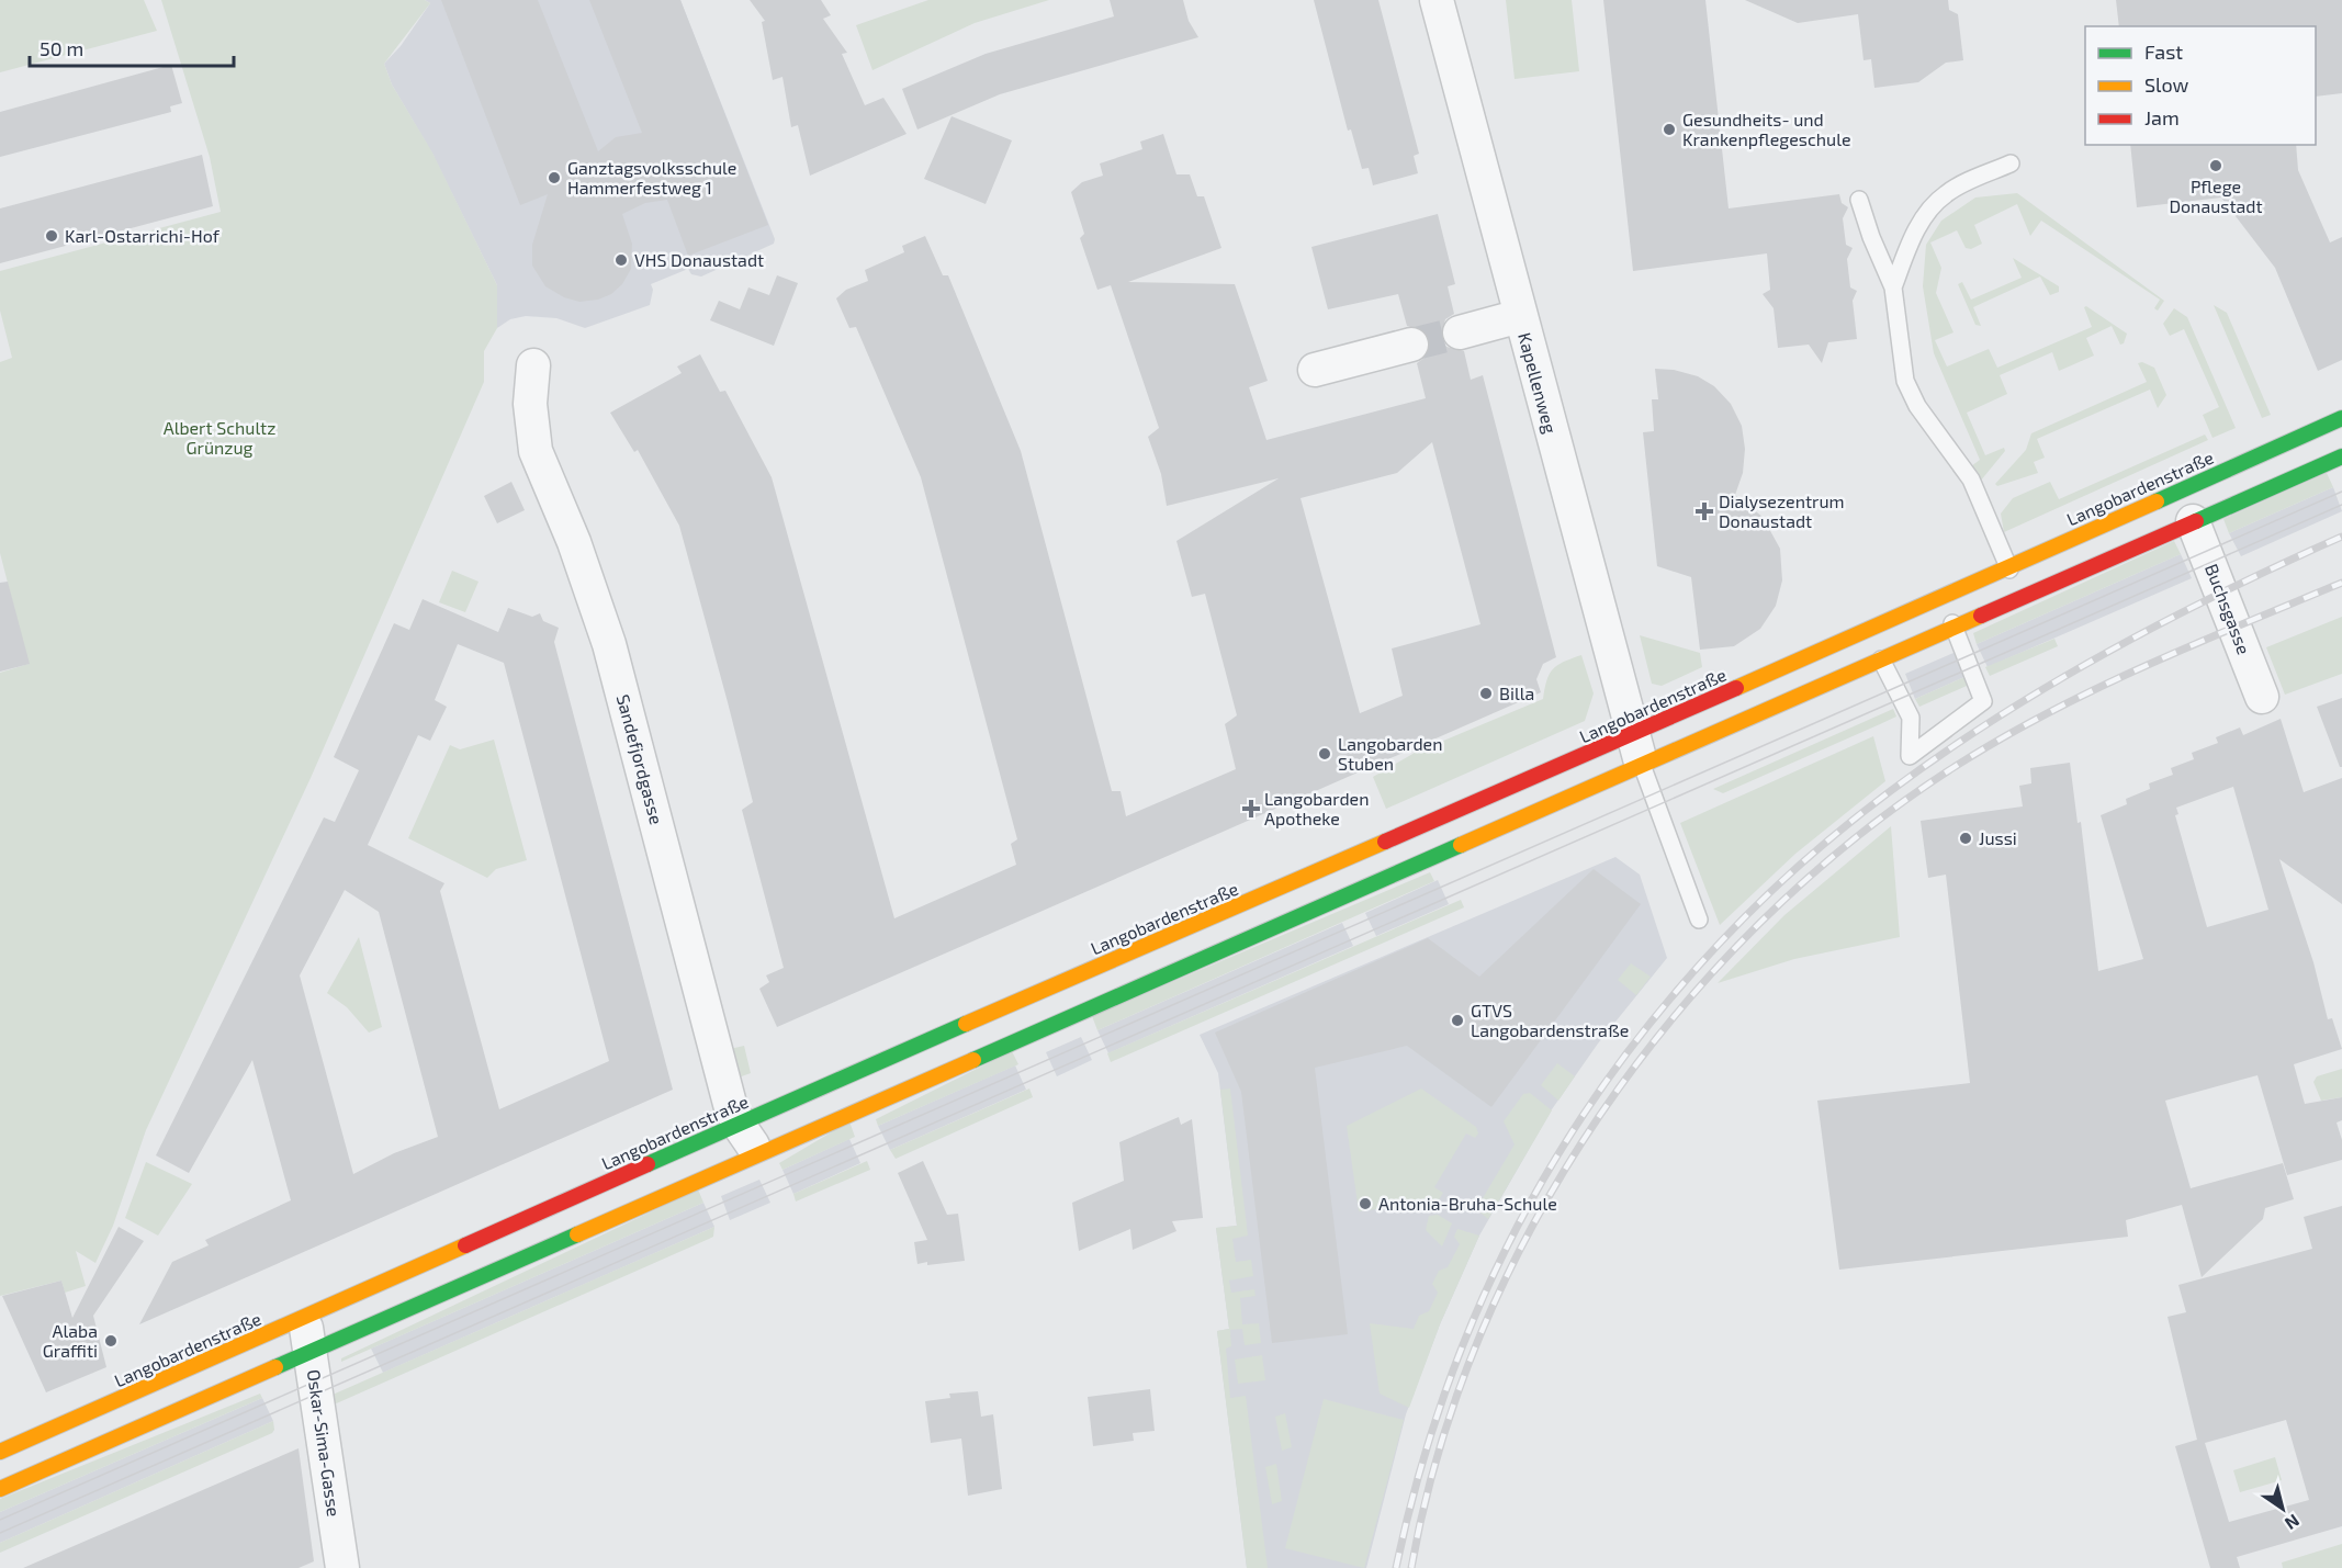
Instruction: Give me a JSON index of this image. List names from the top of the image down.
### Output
{
  "streets": {
    "street": [
      "Kapellenweg",
      "Langobardenstraße",
      "Buchsgasse",
      "Sandefjordgasse",
      "Oskar-Sima-Gasse"
    ]
  },
  "crossings": [
    ["Kapellenweg", "Langobardenstraße"],
    ["Langobardenstraße", "Buchsgasse"],
    ["Langobardenstraße", "Sandefjordgasse"],
    ["Langobardenstraße", "Oskar-Sima-Gasse"]
  ],
  "parks": ["Albert Schultz Grünzug"],
  "places": {
    "other": [
      "Gesundheits- und Krankenpflegeschule",
      "Pflege Donaustadt",
      "Ganztagsvolksschule Hammerfestweg 1",
      "Karl-Ostarrichi-Hof",
      "VHS Donaustadt",
      "Billa",
      "Langobarden Stuben",
      "Jussi",
      "GTVS Langobardenstraße",
      "Antonia-Bruha-Schule",
      "Alaba Graffiti"
    ],
    "health": ["Dialysezentrum Donaustadt", "Langobarden Apotheke"]
  },
  "legend": ["Fast", "Slow", "Jam"],
  "scale_bar": "50 m",
  "north": "bottom right"
}
